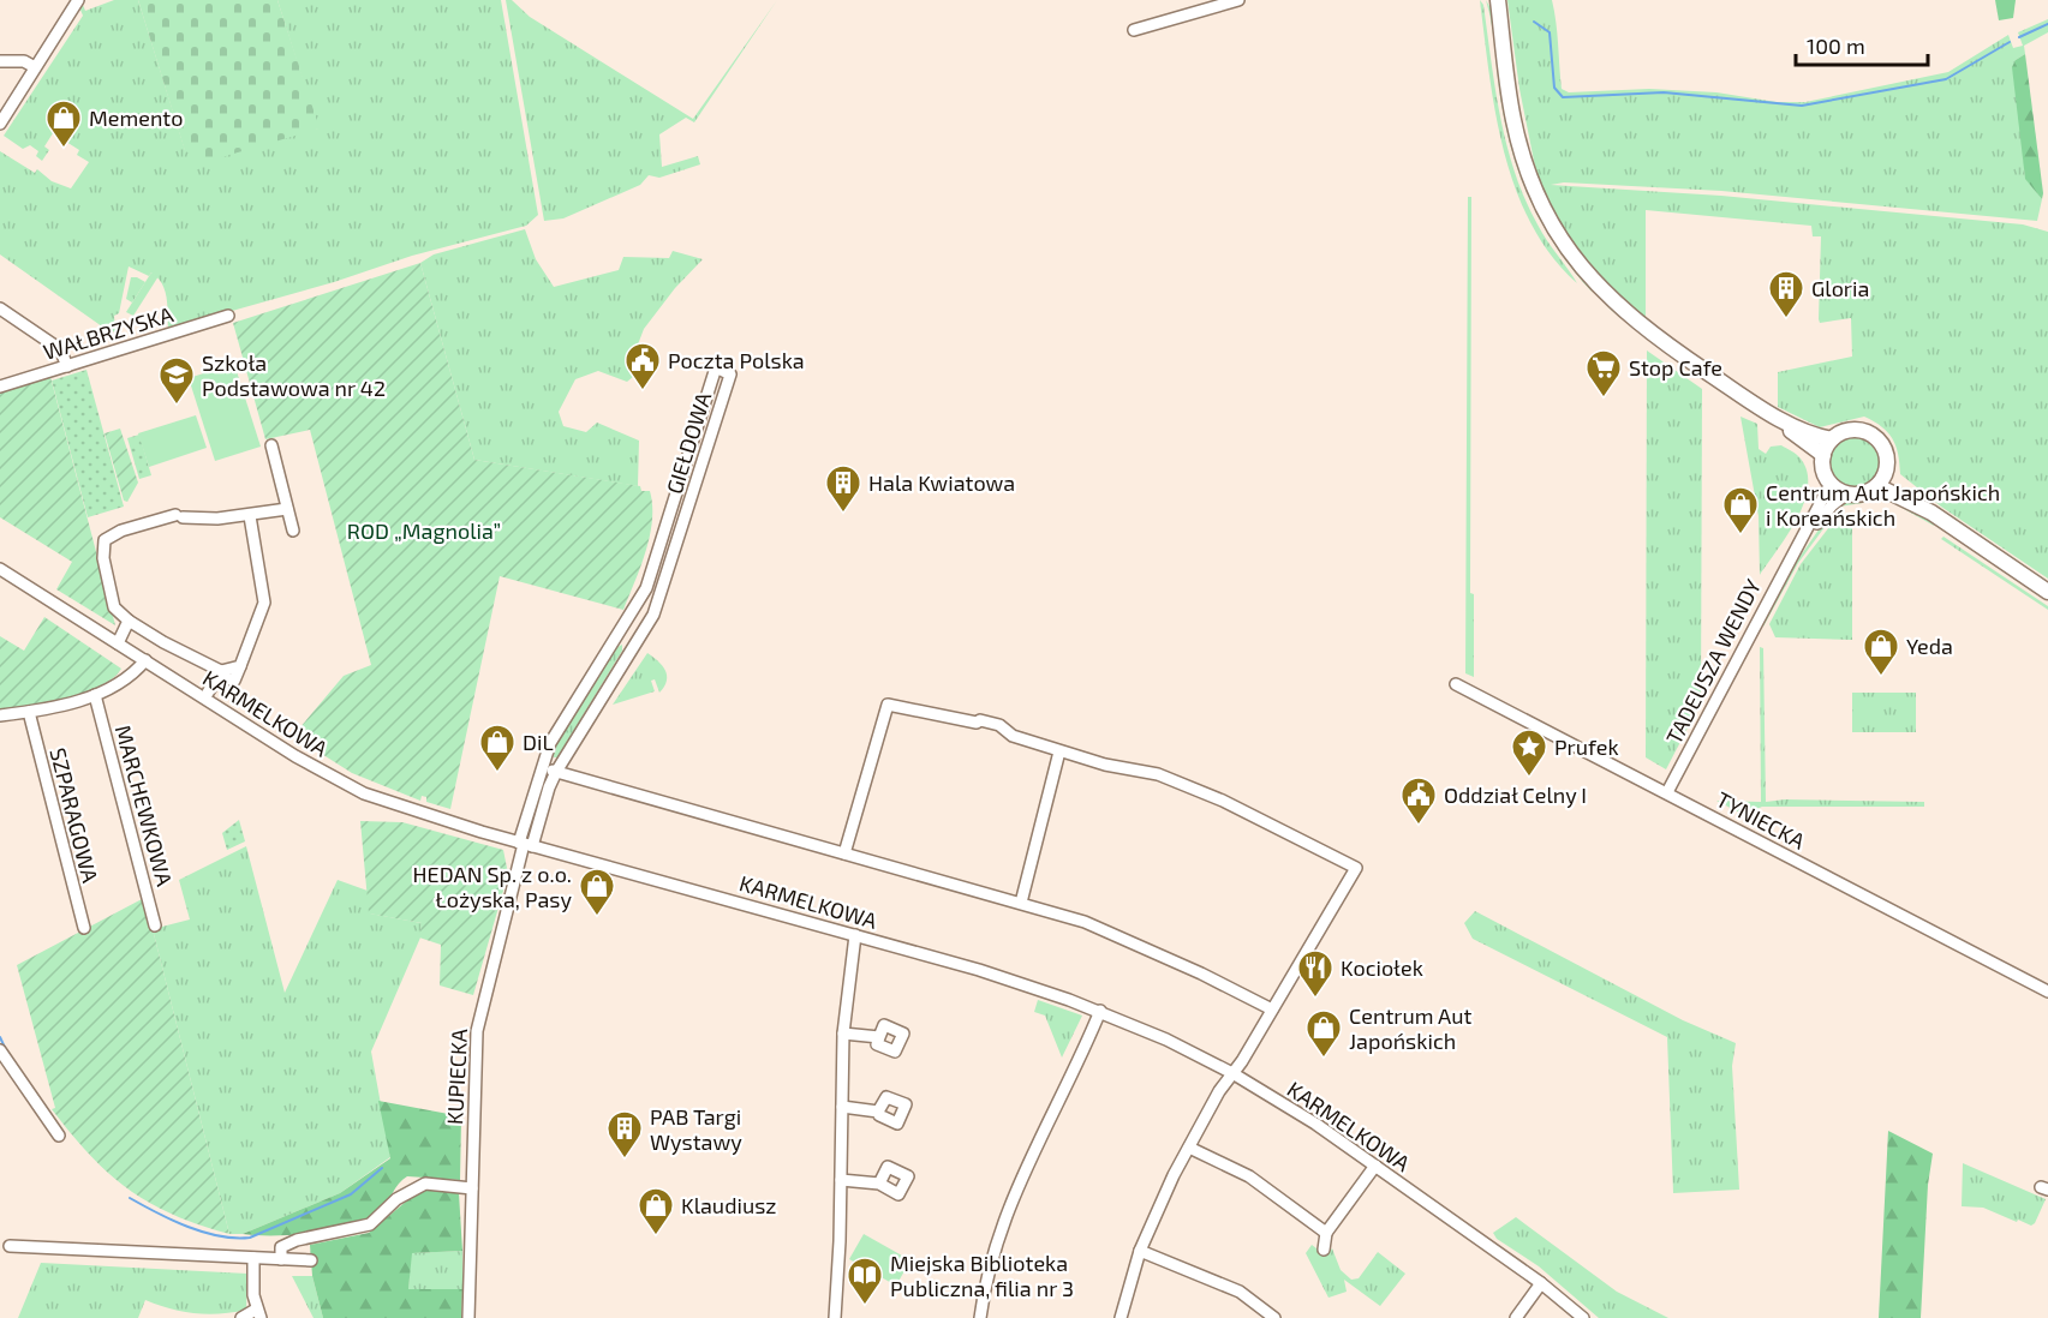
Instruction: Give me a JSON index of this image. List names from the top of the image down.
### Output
{
  "streets": {
    "street": [
      "WAŁBRZYSKA",
      "GIEŁDOWA",
      "TADEUSZA WENDY",
      "KARMELKOWA",
      "MARCHEWKOWA",
      "SZPARAGOWA",
      "TYNIECKA",
      "KUPIECKA"
    ]
  },
  "crossings": [
    ["GIEŁDOWA", "KARMELKOWA"],
    ["GIEŁDOWA", "KUPIECKA"],
    ["TADEUSZA WENDY", "TYNIECKA"],
    ["KARMELKOWA", "KUPIECKA"]
  ],
  "parks": ["ROD „Magnolia”"],
  "places": {
    "shop": [
      "Memento",
      "Centrum Aut Japońskich i Koreańskich",
      "Yeda",
      "DiL",
      "HEDAN Sp. z o.o. Łożyska, Pasy",
      "Centrum Aut Japońskich",
      "Klaudiusz"
    ],
    "building": ["Gloria", "Hala Kwiatowa", "PAB Targi Wystawy"],
    "public building": ["Poczta Polska", "Oddział Celny I"],
    "supermarket": ["Stop Cafe"],
    "school or university": ["Szkoła Podstawowa nr 42"],
    "place": ["Prufek"],
    "restaurant": ["Kociołek"],
    "library": ["Miejska Biblioteka Publiczna, filia nr 3"]
  },
  "scale_bar": "100 m"
}
